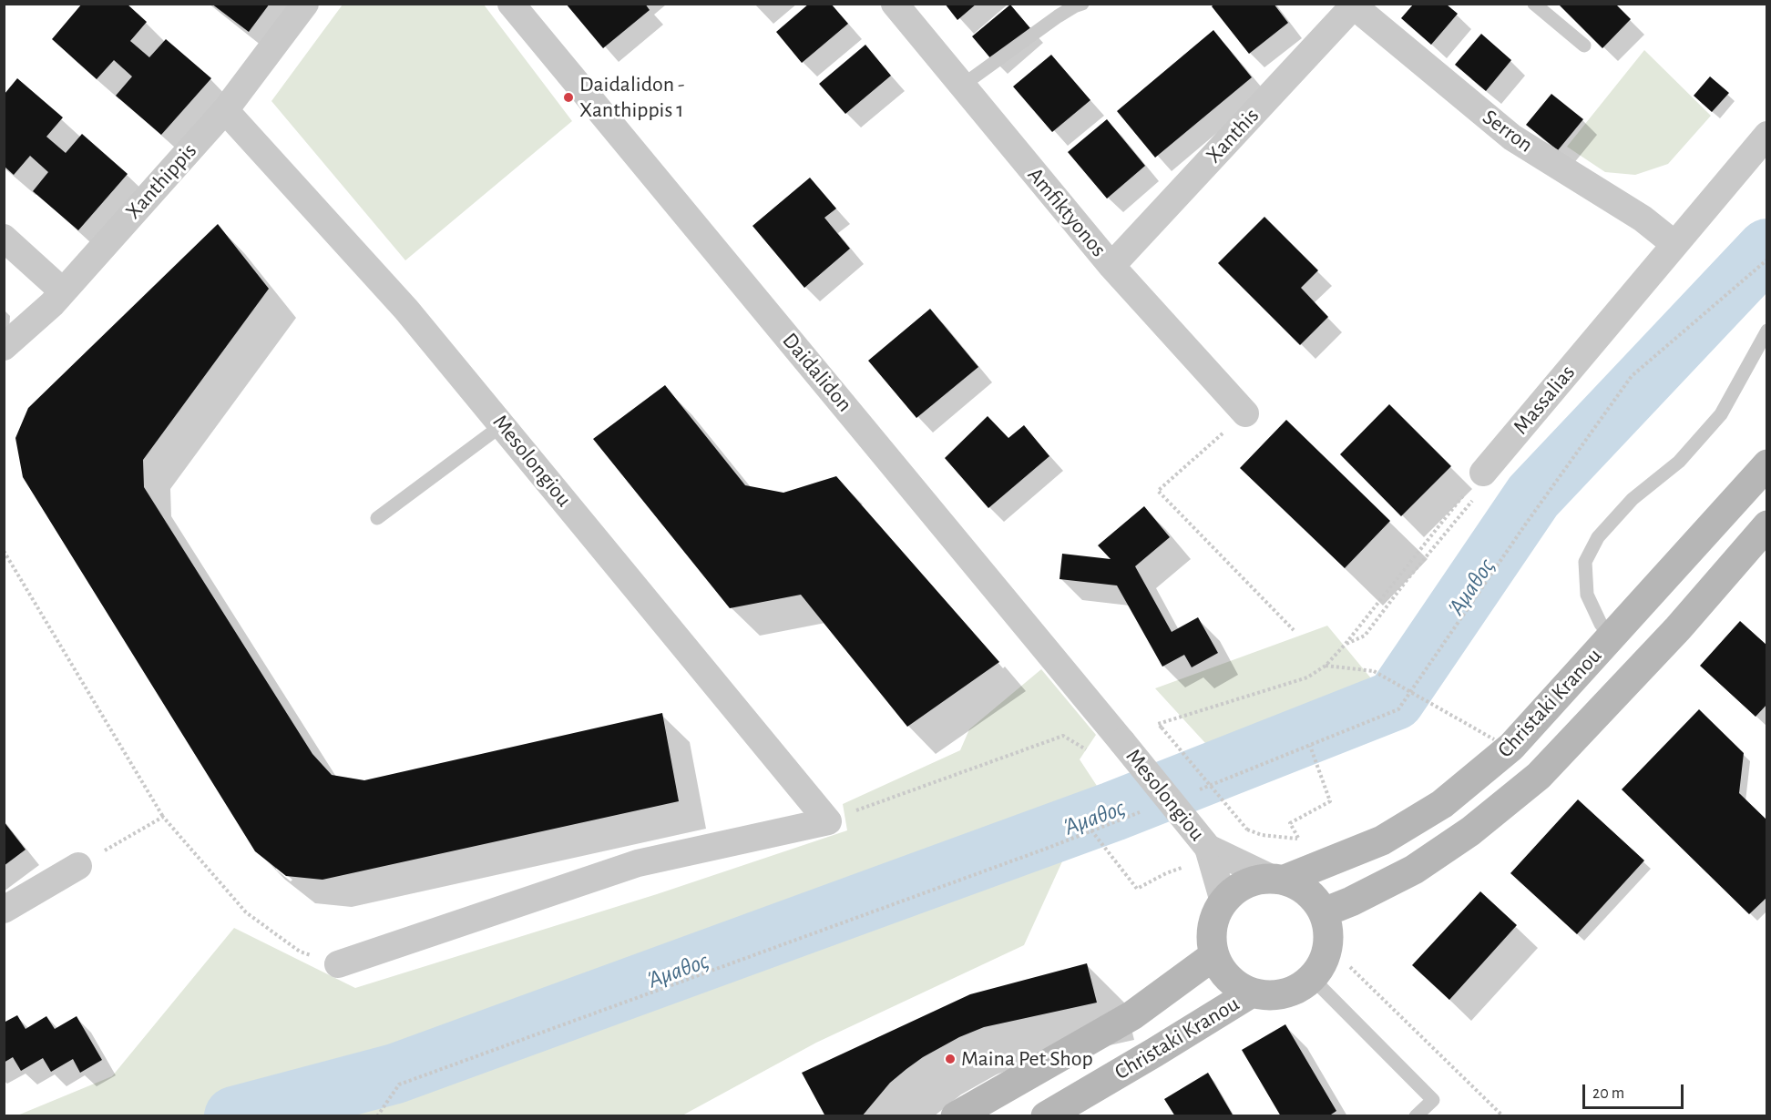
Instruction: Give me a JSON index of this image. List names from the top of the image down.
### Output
{
  "streets": {
    "main road": ["Christaki Kranou"],
    "street": [
      "Serron",
      "Xanthis",
      "Xanthippis",
      "Amfiktyonos",
      "Daidalidon",
      "Massalias",
      "Mesolongiou"
    ]
  },
  "crossings": [
    ["Serron", "Xanthis"],
    ["Serron", "Massalias"],
    ["Xanthis", "Amfiktyonos"],
    ["Xanthippis", "Mesolongiou"],
    ["Daidalidon", "Mesolongiou"],
    ["Mesolongiou", "Christaki Kranou"]
  ],
  "water": ["Άμαθος"],
  "places": ["Daidalidon - Xanthippis 1", "Maina Pet Shop"],
  "scale_bar": "20 m"
}
